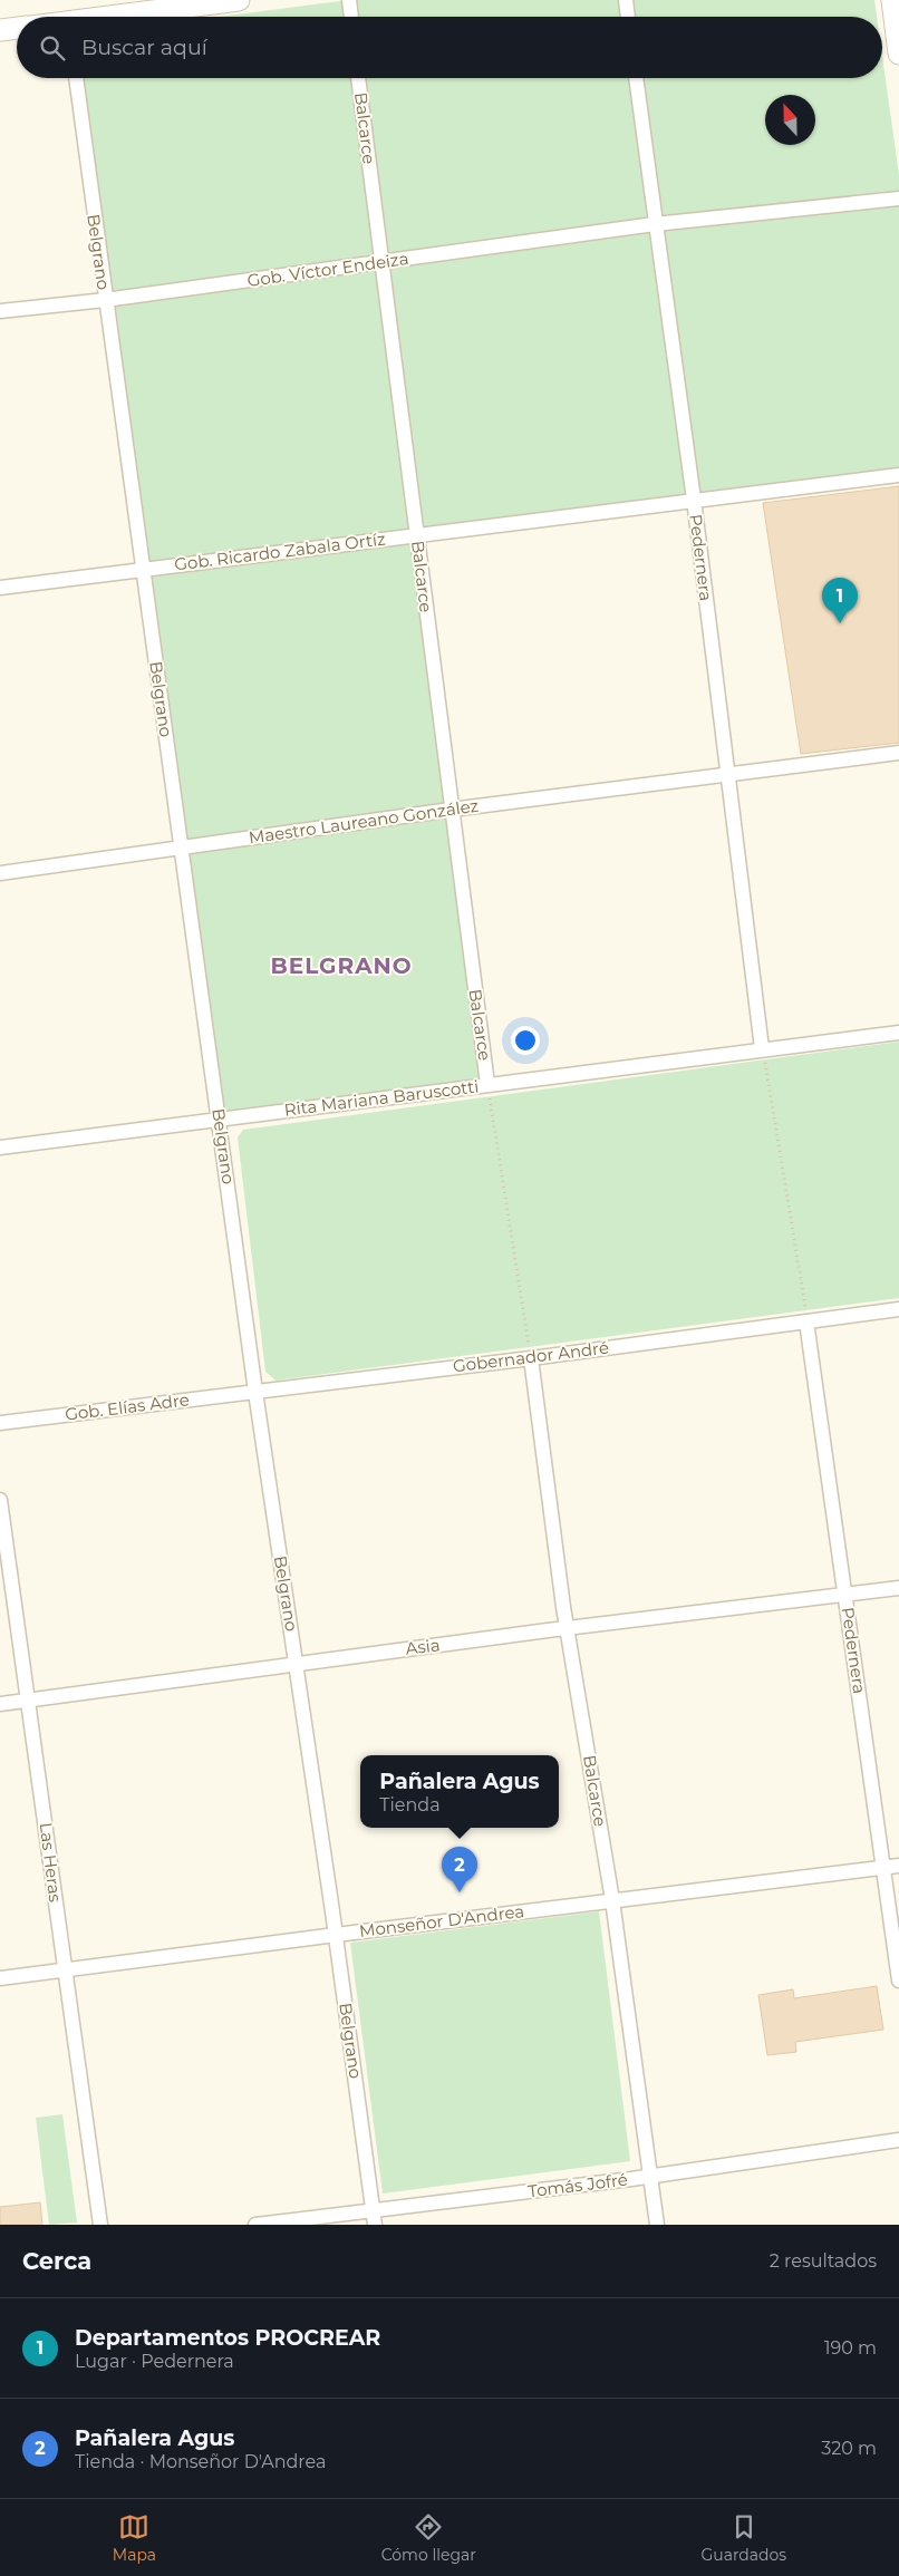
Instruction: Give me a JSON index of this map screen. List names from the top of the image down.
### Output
{
  "streets": {
    "street": [
      "Balcarce",
      "Belgrano",
      "Gob. Víctor Endeiza",
      "Gob. Ricardo Zabala Ortíz",
      "Pedernera",
      "Maestro Laureano González",
      "Rita Mariana Baruscotti",
      "Gobernador André",
      "Gob. Elías Adre",
      "Asia",
      "Las Heras",
      "Monseñor D'Andrea",
      "Tomás Jofré"
    ]
  },
  "crossings": [
    ["Balcarce", "Gob. Víctor Endeiza"],
    ["Balcarce", "Gob. Ricardo Zabala Ortíz"],
    ["Balcarce", "Maestro Laureano González"],
    ["Balcarce", "Rita Mariana Baruscotti"],
    ["Balcarce", "Gobernador André"],
    ["Balcarce", "Asia"],
    ["Balcarce", "Monseñor D'Andrea"],
    ["Balcarce", "Tomás Jofré"],
    ["Belgrano", "Gob. Víctor Endeiza"],
    ["Belgrano", "Gob. Ricardo Zabala Ortíz"],
    ["Belgrano", "Maestro Laureano González"],
    ["Belgrano", "Rita Mariana Baruscotti"],
    ["Belgrano", "Gobernador André"],
    ["Belgrano", "Gob. Elías Adre"],
    ["Belgrano", "Asia"],
    ["Belgrano", "Monseñor D'Andrea"],
    ["Belgrano", "Tomás Jofré"],
    ["Gob. Víctor Endeiza", "Pedernera"],
    ["Gob. Ricardo Zabala Ortíz", "Pedernera"],
    ["Pedernera", "Maestro Laureano González"],
    ["Pedernera", "Rita Mariana Baruscotti"],
    ["Pedernera", "Gobernador André"],
    ["Pedernera", "Asia"],
    ["Pedernera", "Monseñor D'Andrea"],
    ["Gobernador André", "Gob. Elías Adre"],
    ["Asia", "Las Heras"],
    ["Las Heras", "Monseñor D'Andrea"]
  ],
  "districts": ["BELGRANO"],
  "north": "top",
  "page": {
    "search": "Buscar aquí",
    "pins": ["1", "2"],
    "popup": ["Pañalera Agus", "Tienda"],
    "heading": ["Cerca", "2 resultados"],
    "list": [
      {
        "mark": "1",
        "name": "Departamentos PROCREAR",
        "note": "Lugar · Pedernera",
        "value": "190 m"
      },
      {
        "mark": "2",
        "name": "Pañalera Agus",
        "note": "Tienda · Monseñor D'Andrea",
        "value": "320 m"
      }
    ],
    "nav": ["Mapa", "Cómo llegar", "Guardados"]
  }
}
